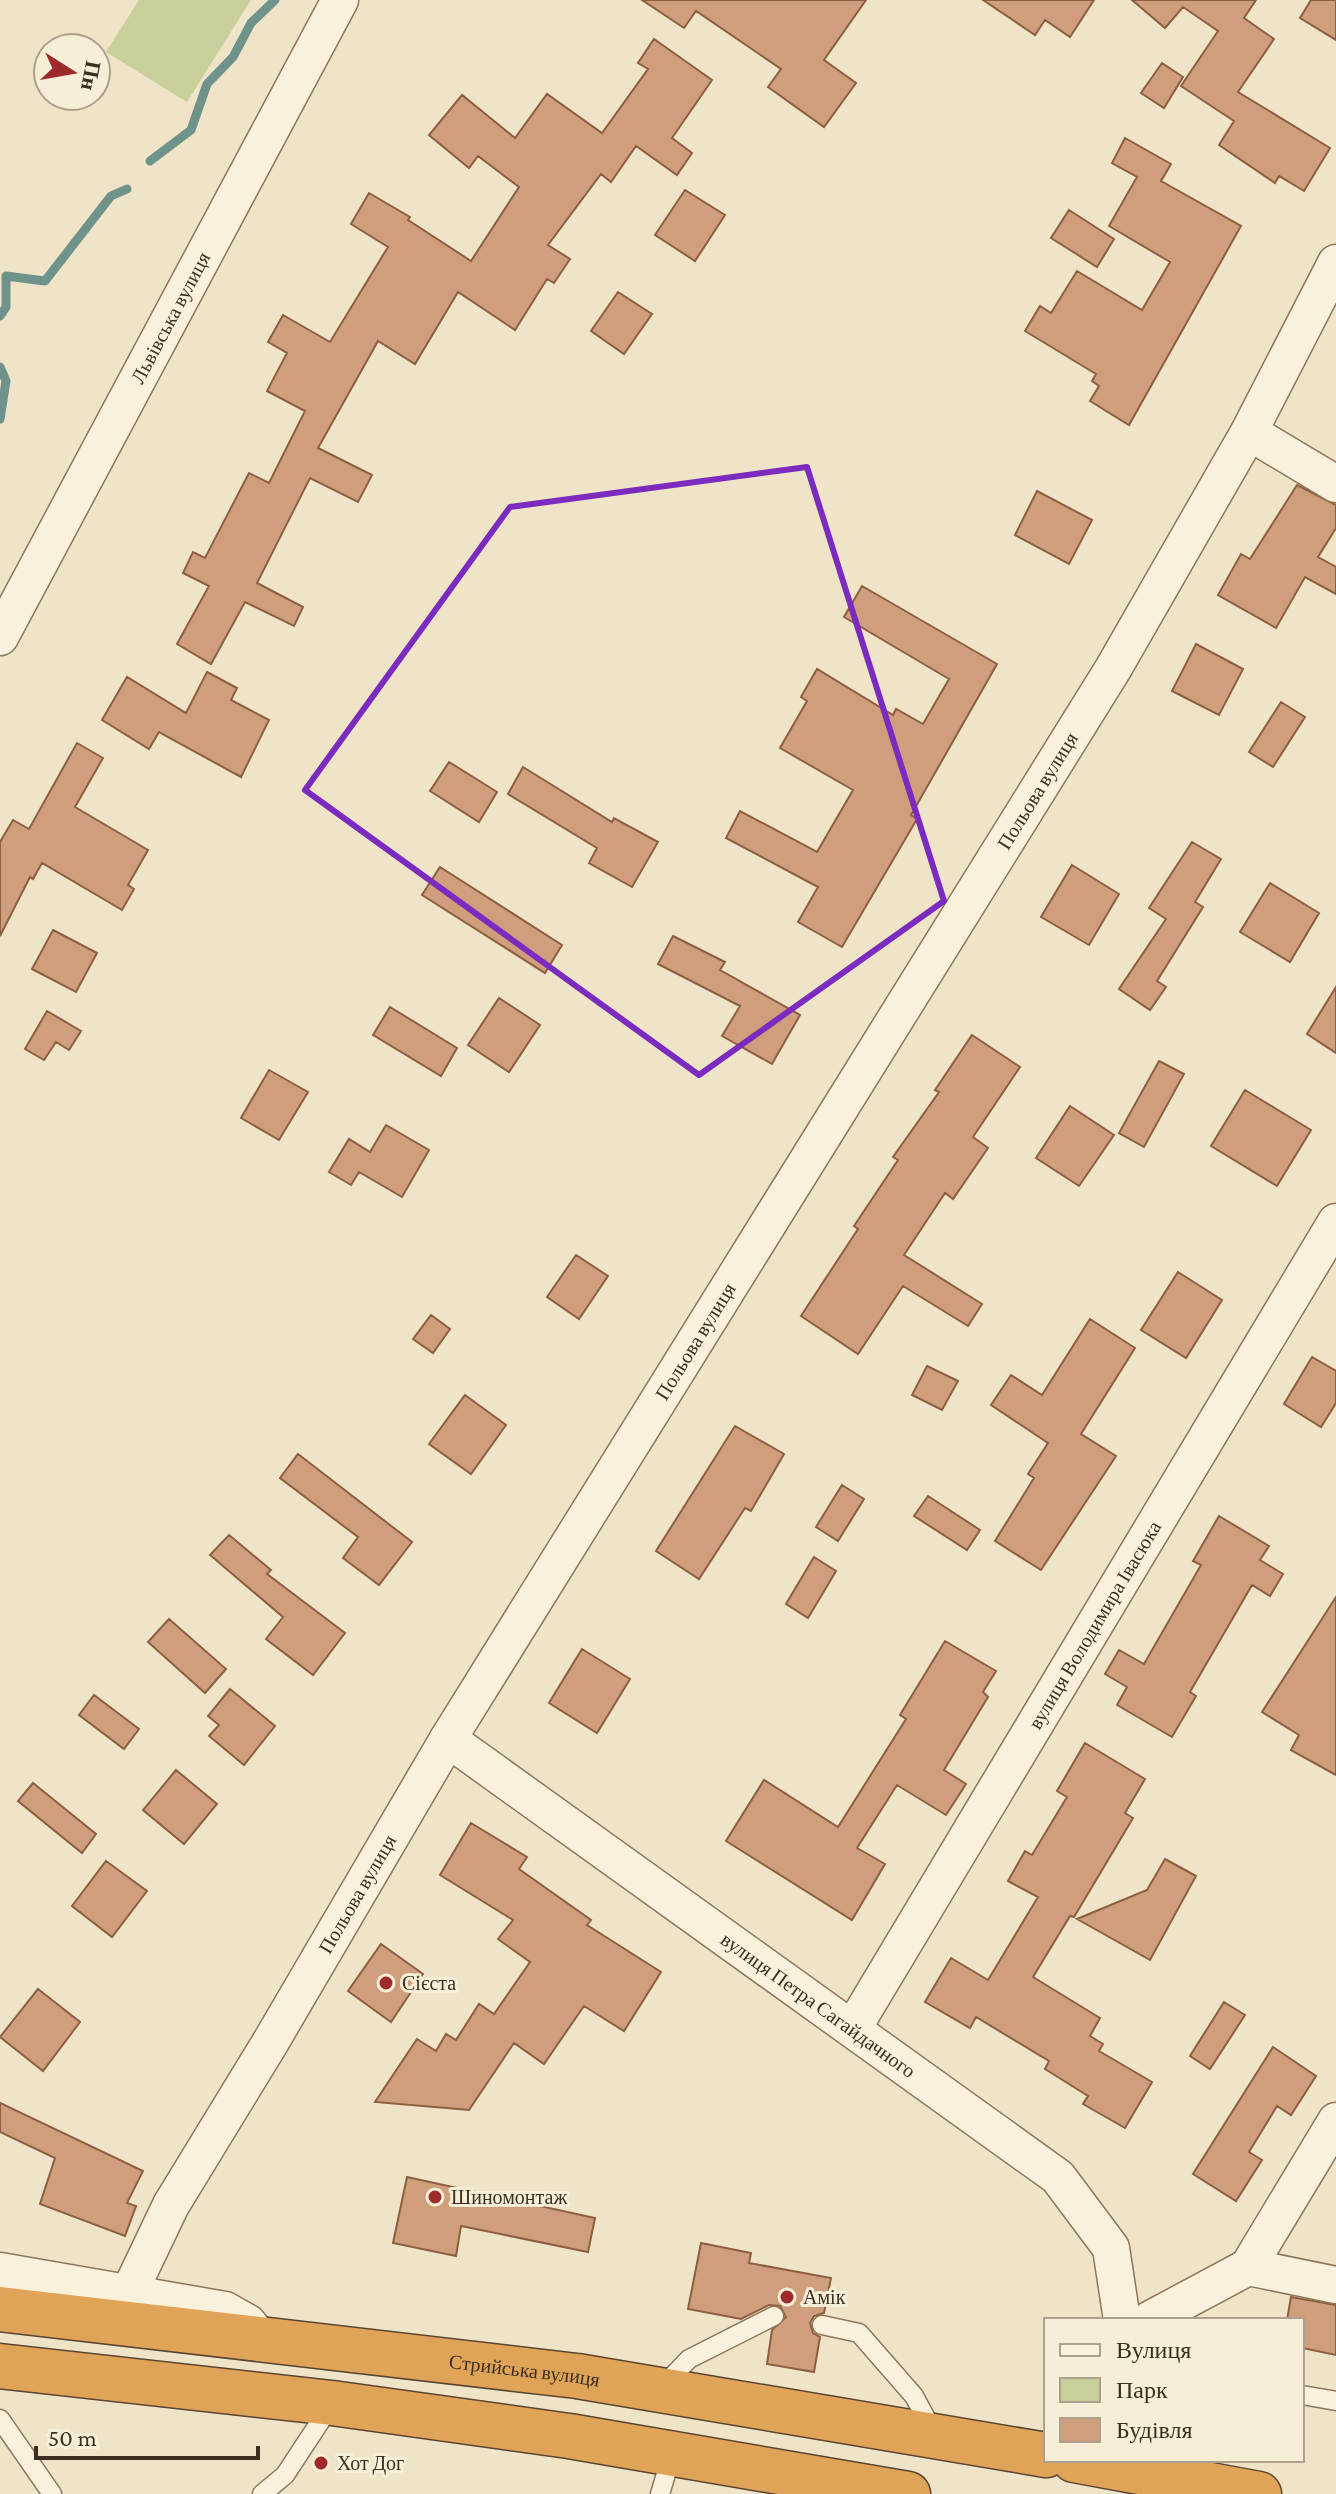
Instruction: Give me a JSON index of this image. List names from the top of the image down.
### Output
{
  "streets": {
    "highway": ["Стрийська вулиця"],
    "street": [
      "Львівська вулиця",
      "Польова вулиця",
      "вулиця Володимира Івасюка",
      "вулиця Петра Сагайдачного"
    ]
  },
  "crossings": [
    ["Польова вулиця", "вулиця Петра Сагайдачного"],
    ["вулиця Володимира Івасюка", "вулиця Петра Сагайдачного"]
  ],
  "places": [
    "Сієста",
    "Шиномонтаж",
    "Амік",
    "Хот Дог"
  ],
  "legend": ["Вулиця", "Парк", "Будівля"],
  "scale_bar": "50 m",
  "north": "right"
}
